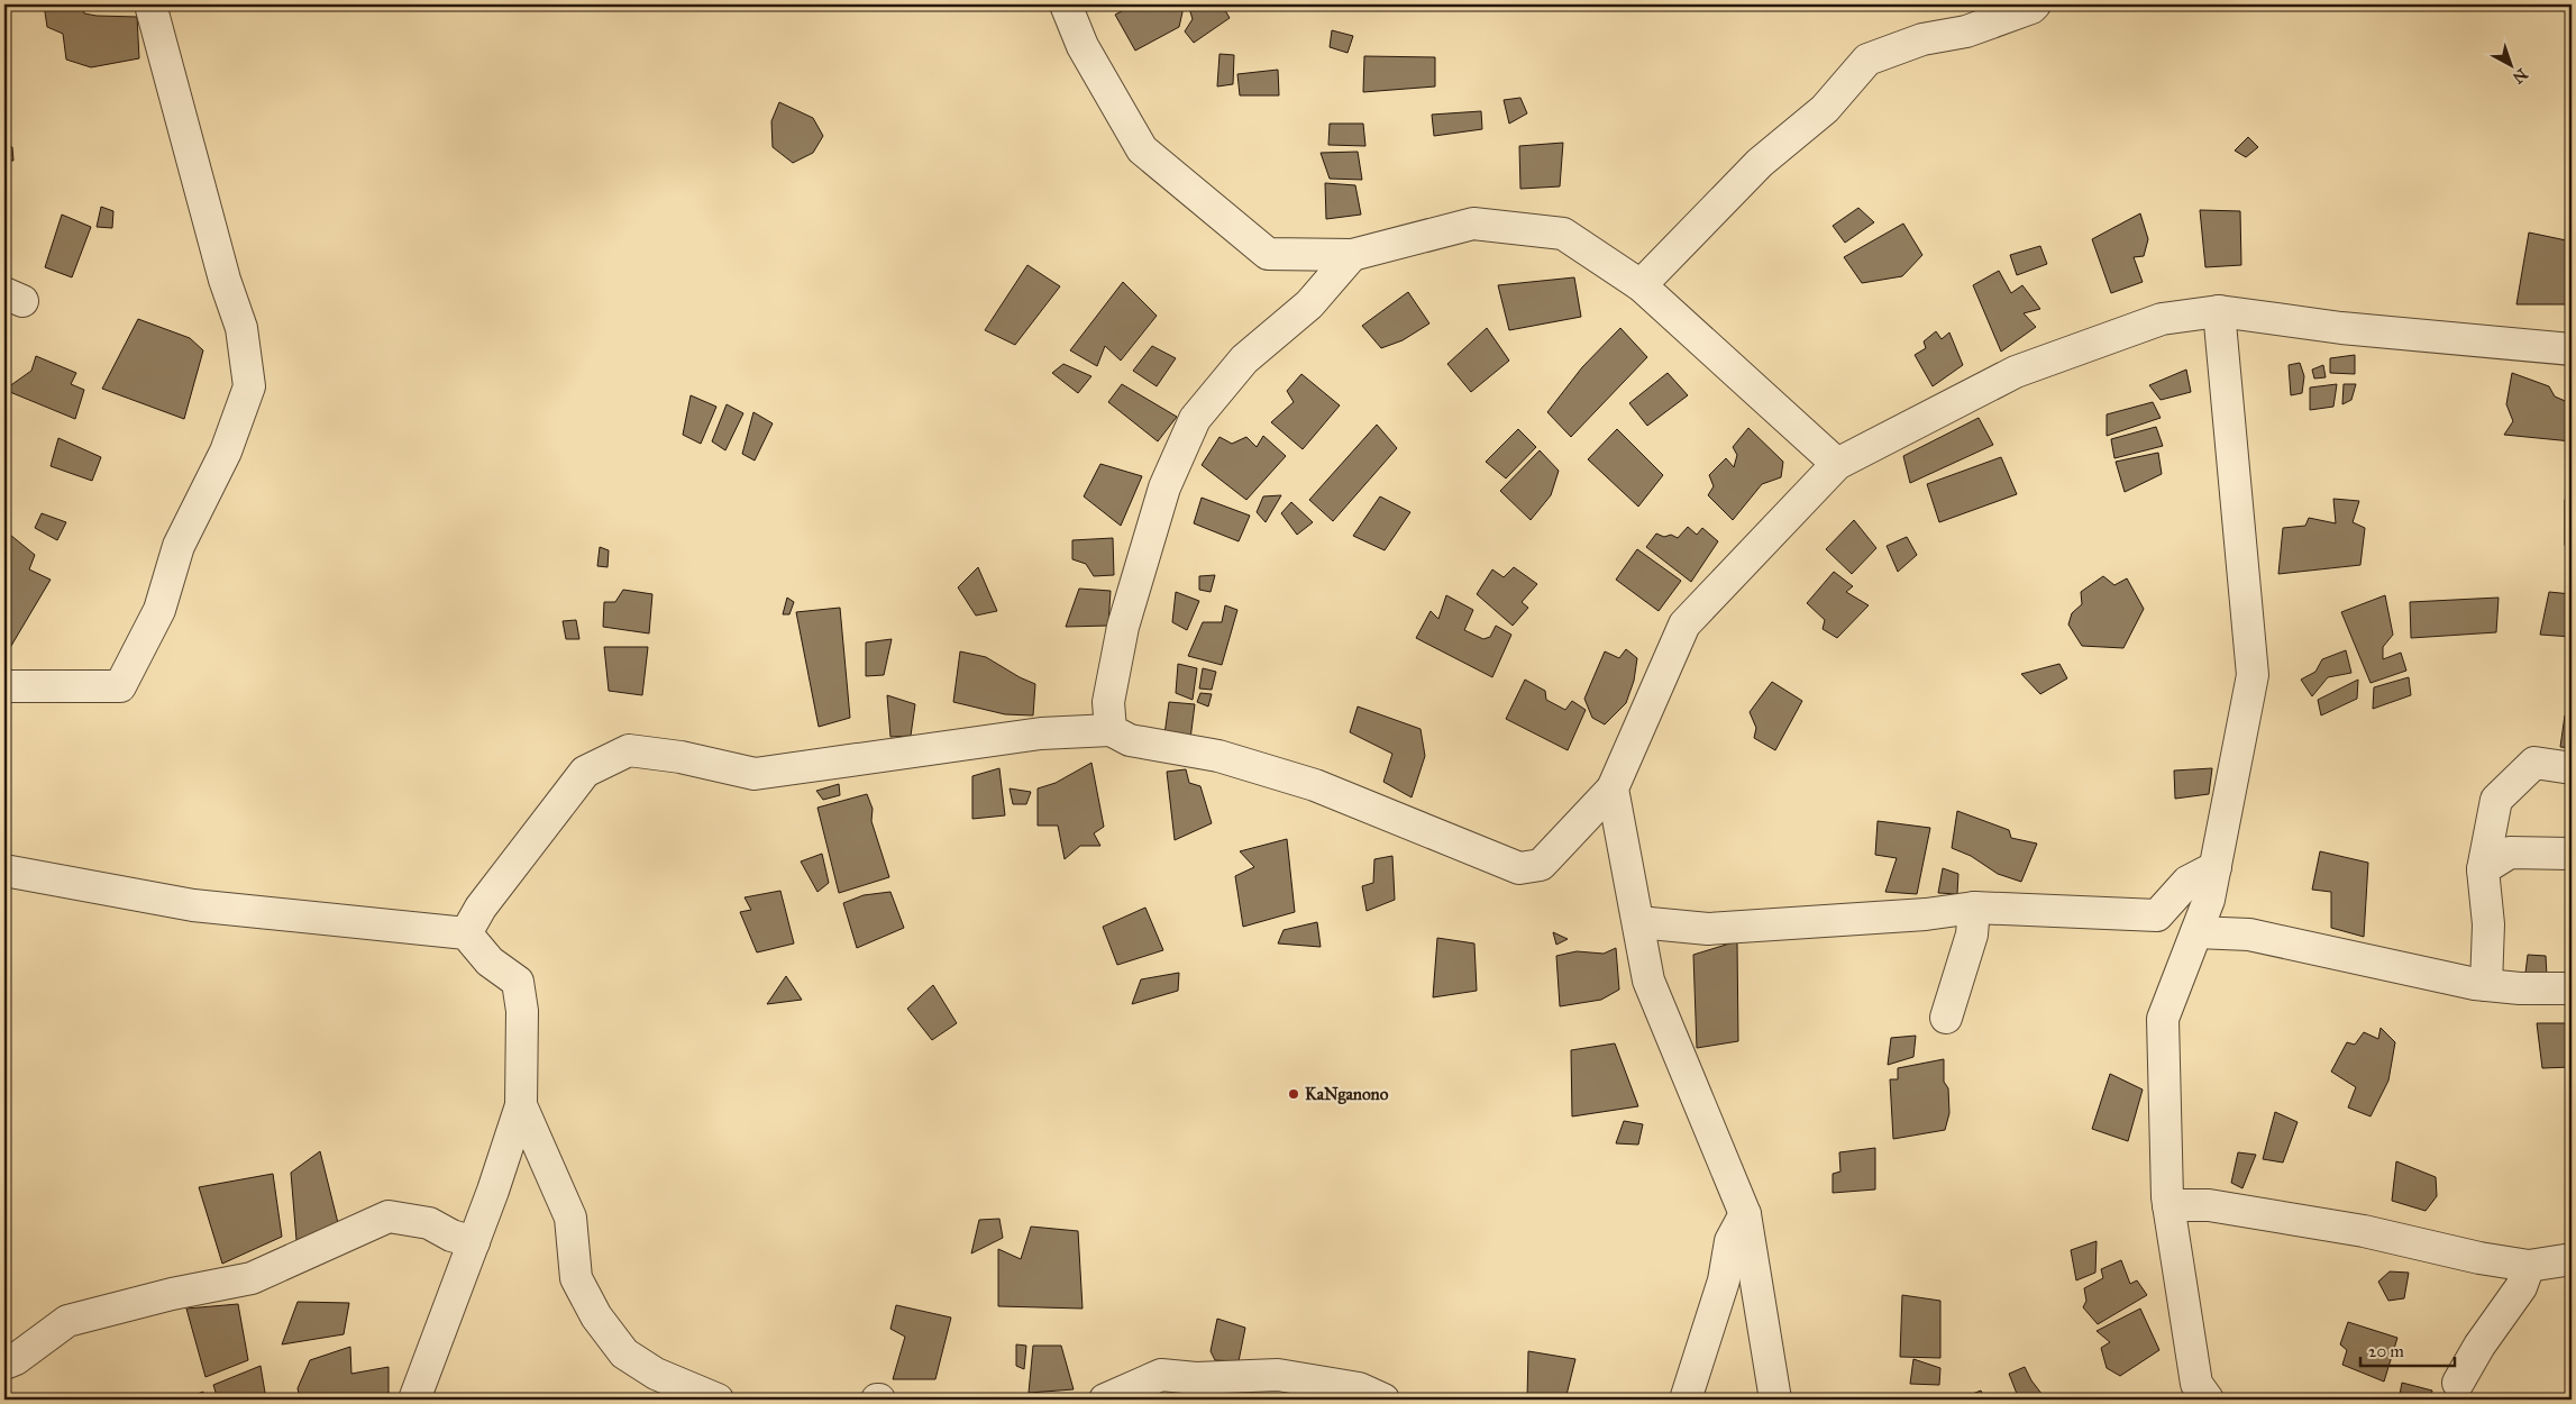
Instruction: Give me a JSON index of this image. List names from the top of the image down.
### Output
{
  "places": ["KaNganono"],
  "scale_bar": "20 m",
  "north": "bottom right"
}
